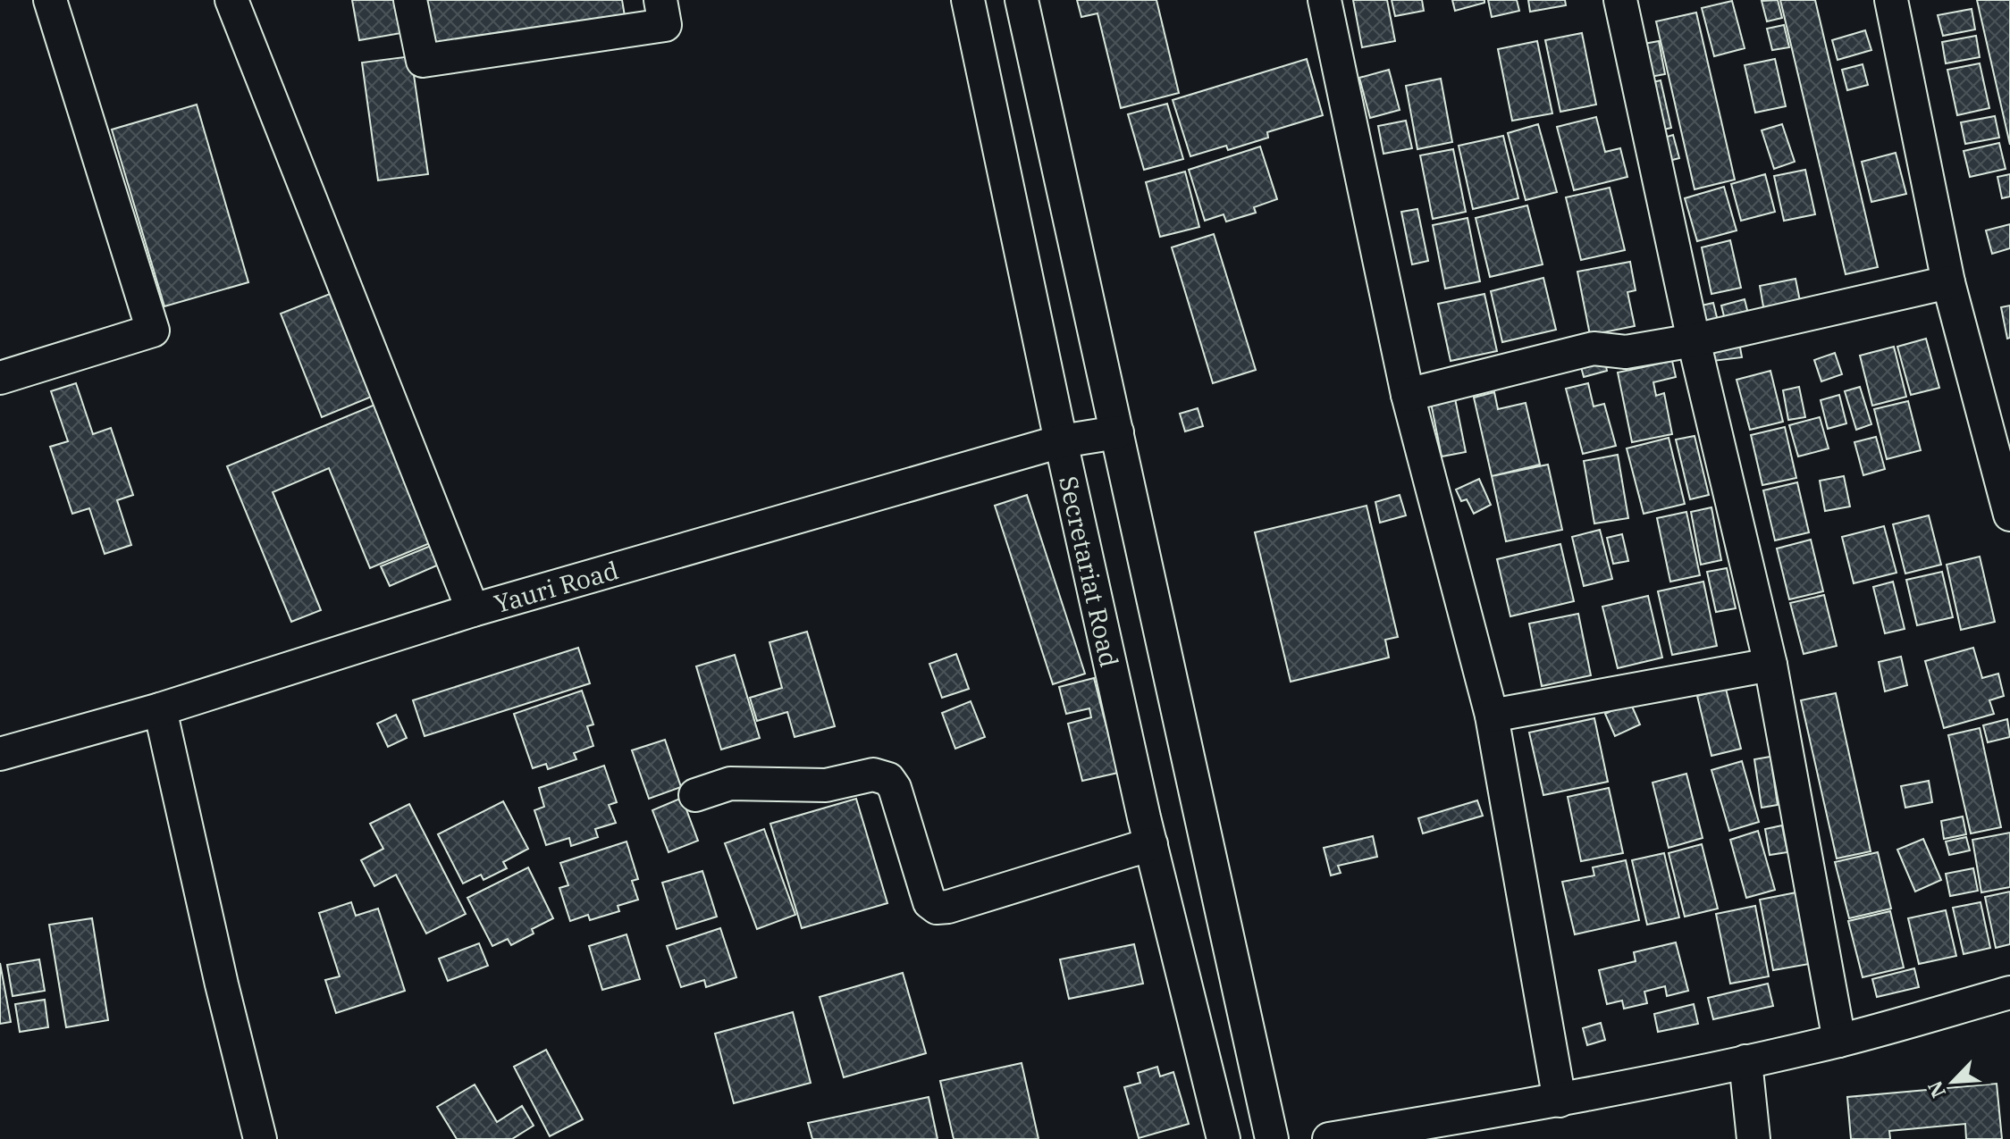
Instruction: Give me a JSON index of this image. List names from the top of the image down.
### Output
{
  "streets": {
    "street": ["Secretariat Road", "Yauri Road"]
  },
  "crossings": [
    ["Secretariat Road", "Yauri Road"]
  ],
  "north": "bottom left"
}
